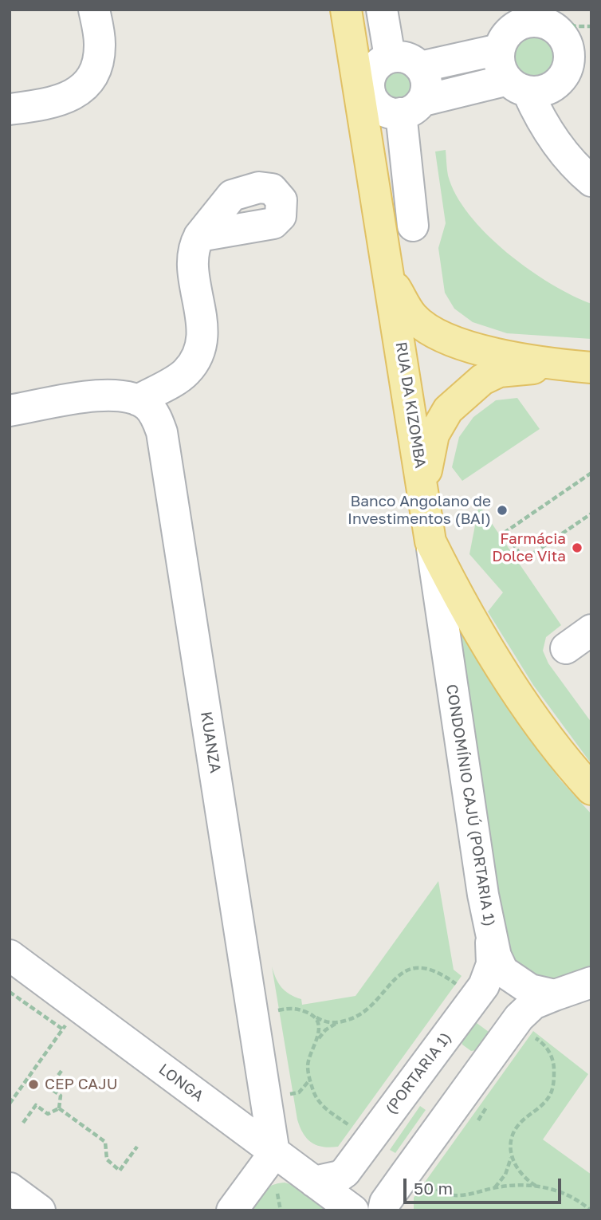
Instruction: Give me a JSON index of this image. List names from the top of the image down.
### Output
{
  "streets": {
    "main road": ["RUA DA KIZOMBA"],
    "street": [
      "KUANZA",
      "CONDOMÍNIO CAJÚ (PORTARIA 1)",
      "(PORTARIA 1)",
      "LONGA"
    ]
  },
  "crossings": [
    ["RUA DA KIZOMBA", "CONDOMÍNIO CAJÚ (PORTARIA 1)"],
    ["KUANZA", "LONGA"],
    ["CONDOMÍNIO CAJÚ (PORTARIA 1)", "(PORTARIA 1)"],
    ["(PORTARIA 1)", "LONGA"]
  ],
  "places": ["Banco Angolano de Investimentos (BAI)", "Farmácia Dolce Vita", "CEP CAJU"],
  "scale_bar": "50 m"
}
